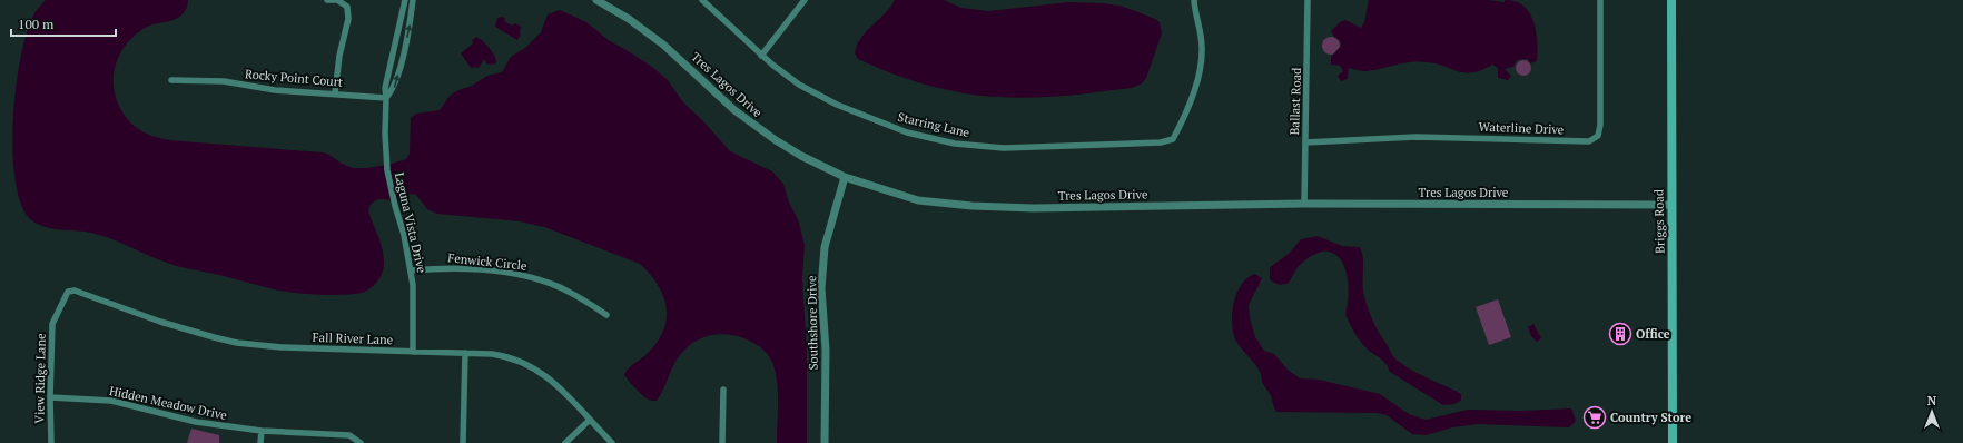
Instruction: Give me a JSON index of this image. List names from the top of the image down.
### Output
{
  "streets": {
    "main road": ["Briggs Road"],
    "street": [
      "Rocky Point Court",
      "Tres Lagos Drive",
      "Ballast Road",
      "Starring Lane",
      "Waterline Drive",
      "Laguna Vista Drive",
      "Fenwick Circle",
      "Southshore Drive",
      "Fall River Lane",
      "View Ridge Lane",
      "Hidden Meadow Drive"
    ]
  },
  "crossings": [
    ["Rocky Point Court", "Laguna Vista Drive"],
    ["Tres Lagos Drive", "Ballast Road"],
    ["Tres Lagos Drive", "Briggs Road"],
    ["Tres Lagos Drive", "Southshore Drive"],
    ["Ballast Road", "Waterline Drive"],
    ["Laguna Vista Drive", "Fenwick Circle"],
    ["Laguna Vista Drive", "Fall River Lane"],
    ["Fall River Lane", "View Ridge Lane"],
    ["View Ridge Lane", "Hidden Meadow Drive"]
  ],
  "places": {
    "building": ["Office"],
    "supermarket": ["Country Store"]
  },
  "scale_bar": "100 m",
  "north": "top"
}
